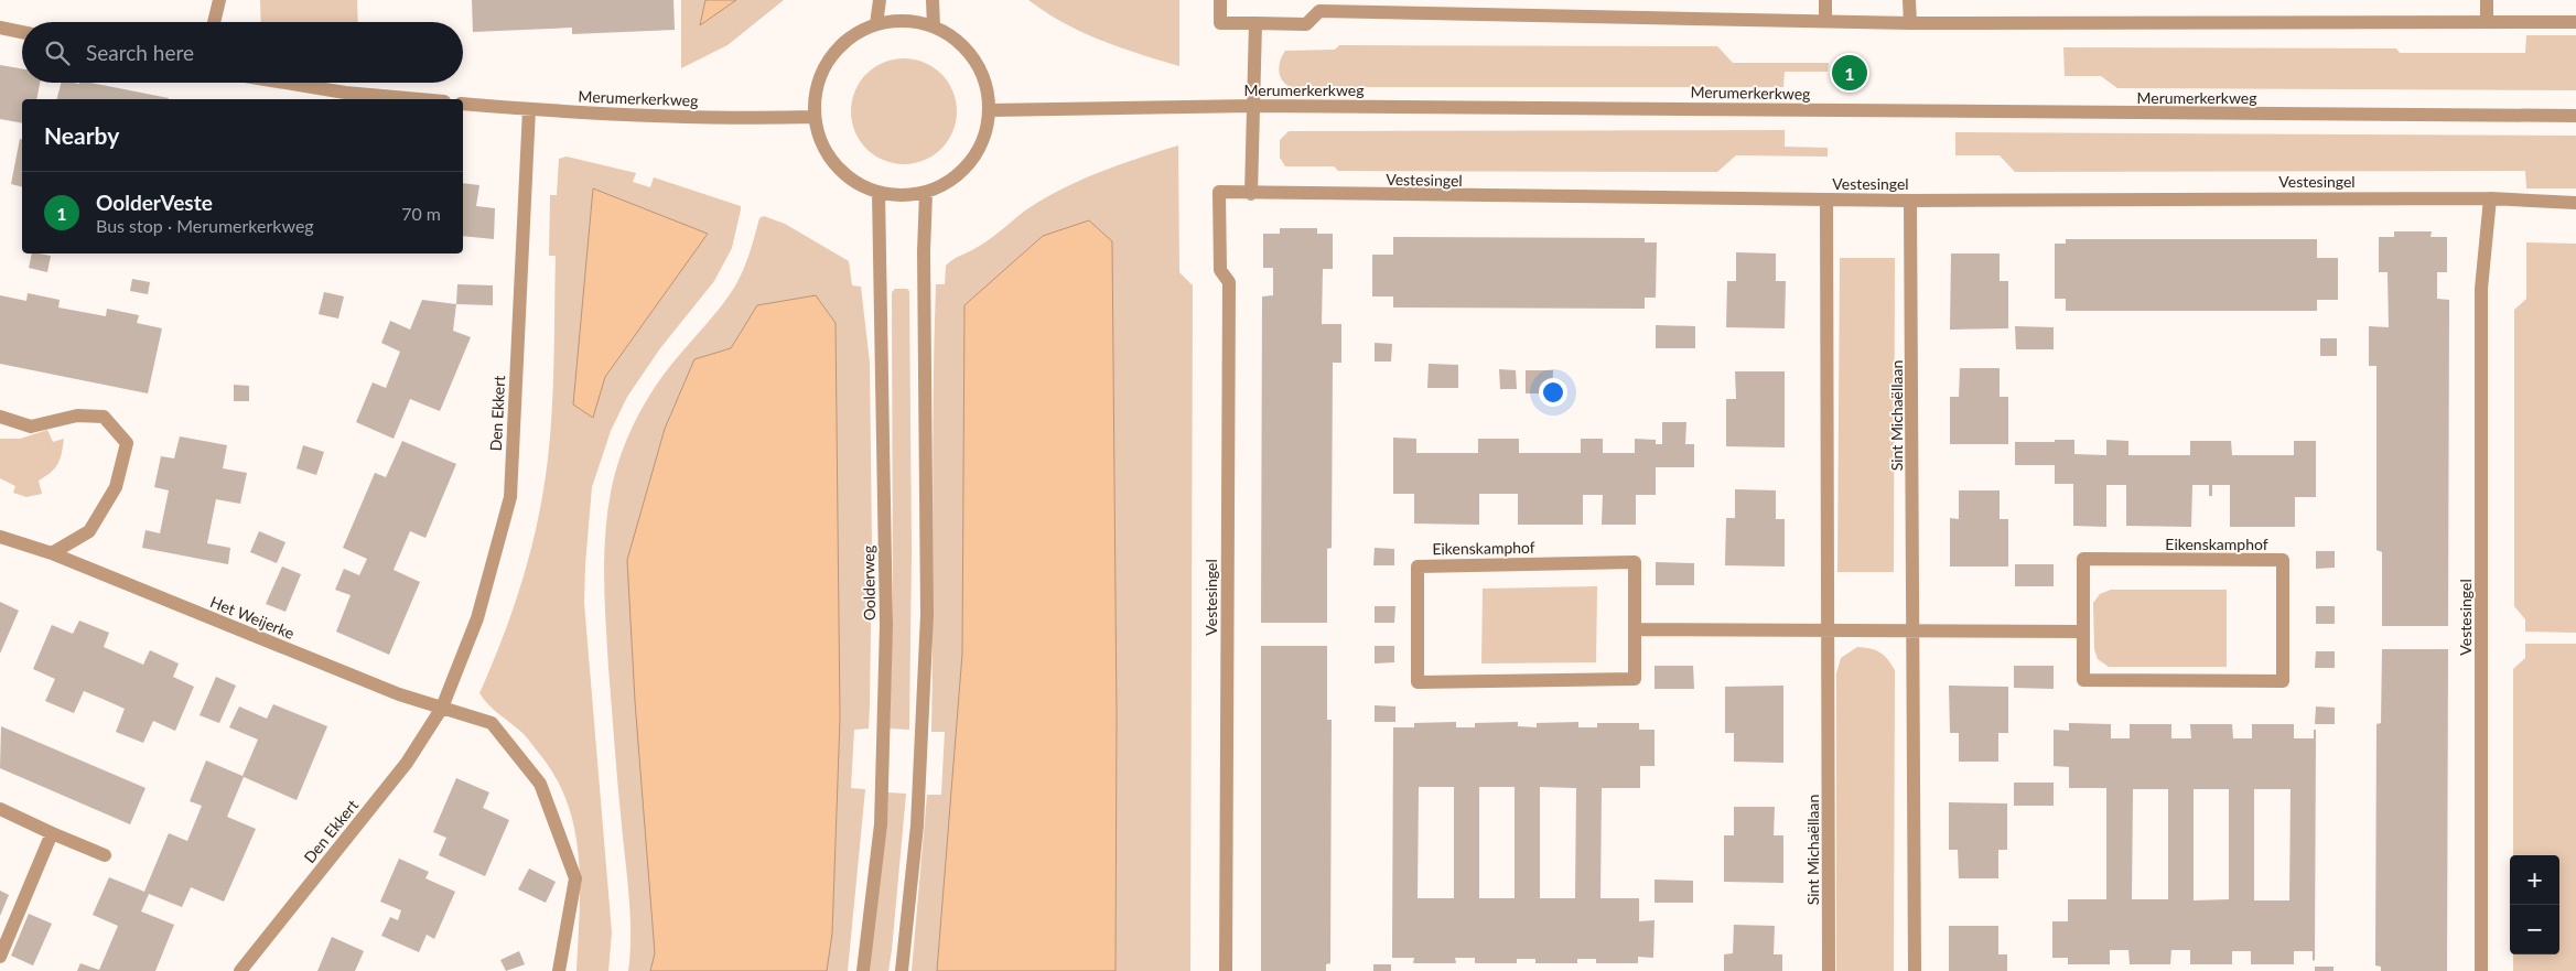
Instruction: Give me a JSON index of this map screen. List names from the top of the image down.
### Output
{
  "streets": {
    "street": [
      "Merumerkerkweg",
      "Vestesingel",
      "Den Ekkert",
      "Sint Michaëllaan",
      "Eikenskamphof",
      "Oolderweg",
      "Het Weijerke"
    ]
  },
  "crossings": [
    ["Merumerkerkweg", "Den Ekkert"],
    ["Merumerkerkweg", "Oolderweg"],
    ["Vestesingel", "Sint Michaëllaan"],
    ["Den Ekkert", "Het Weijerke"]
  ],
  "page": {
    "search": "Search here",
    "pins": "1",
    "heading": "Nearby",
    "list": [
      {
        "mark": "1",
        "name": "OolderVeste",
        "note": "Bus stop · Merumerkerkweg",
        "value": "70 m"
      }
    ],
    "map_buttons": ["+", "−"]
  }
}
